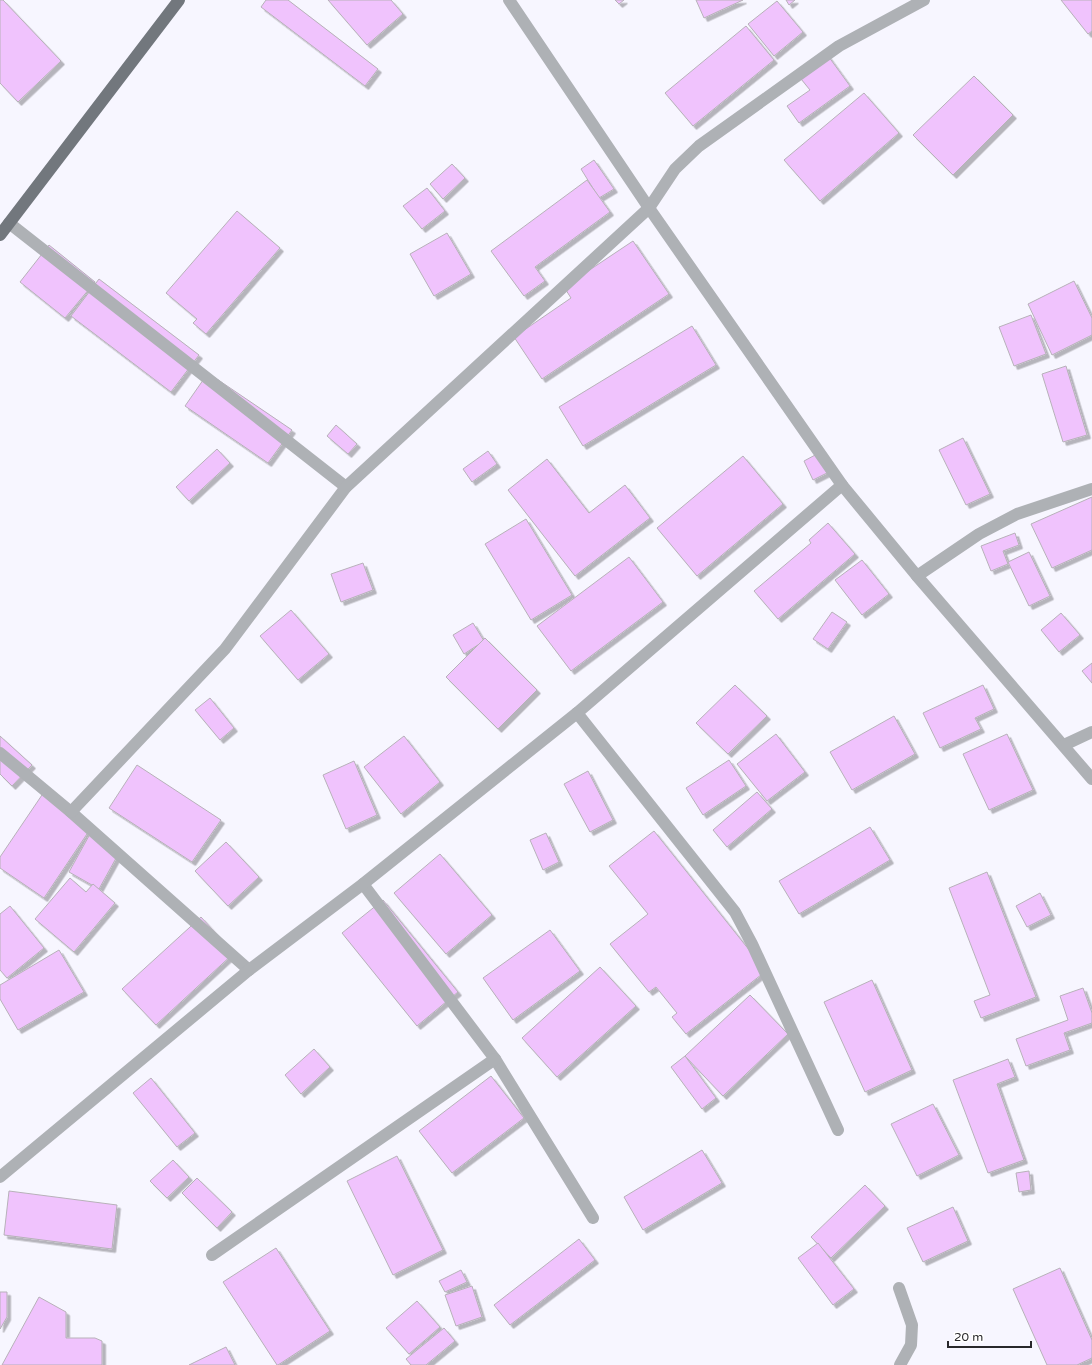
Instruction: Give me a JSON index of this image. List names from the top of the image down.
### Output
{
  "scale_bar": "20 m"
}
